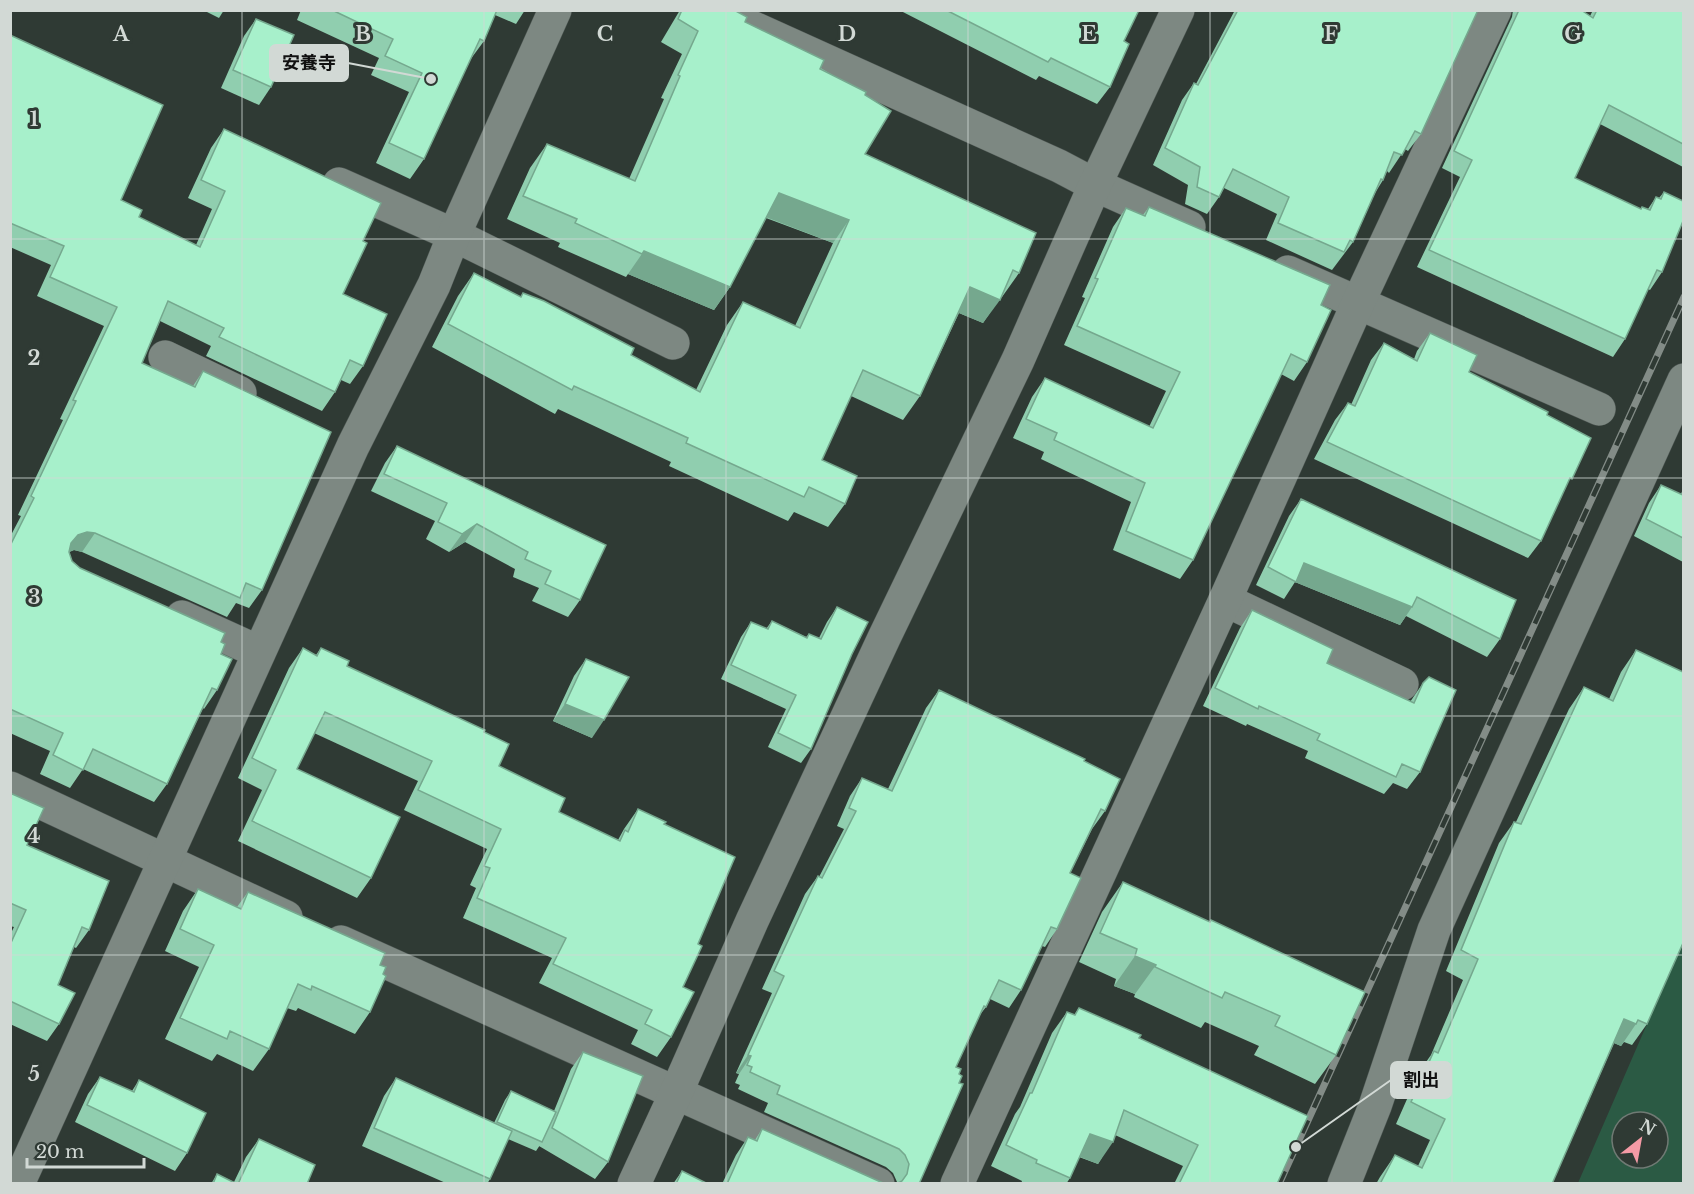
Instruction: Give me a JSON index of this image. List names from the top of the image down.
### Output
{
  "places": ["安養寺", "割出"],
  "scale_bar": "20 m",
  "north": "top right",
  "grid": {
    "columns": [
      "A",
      "B",
      "C",
      "D",
      "E",
      "F",
      "G"
    ],
    "rows": [
      "1",
      "2",
      "3",
      "4",
      "5"
    ]
  }
}
